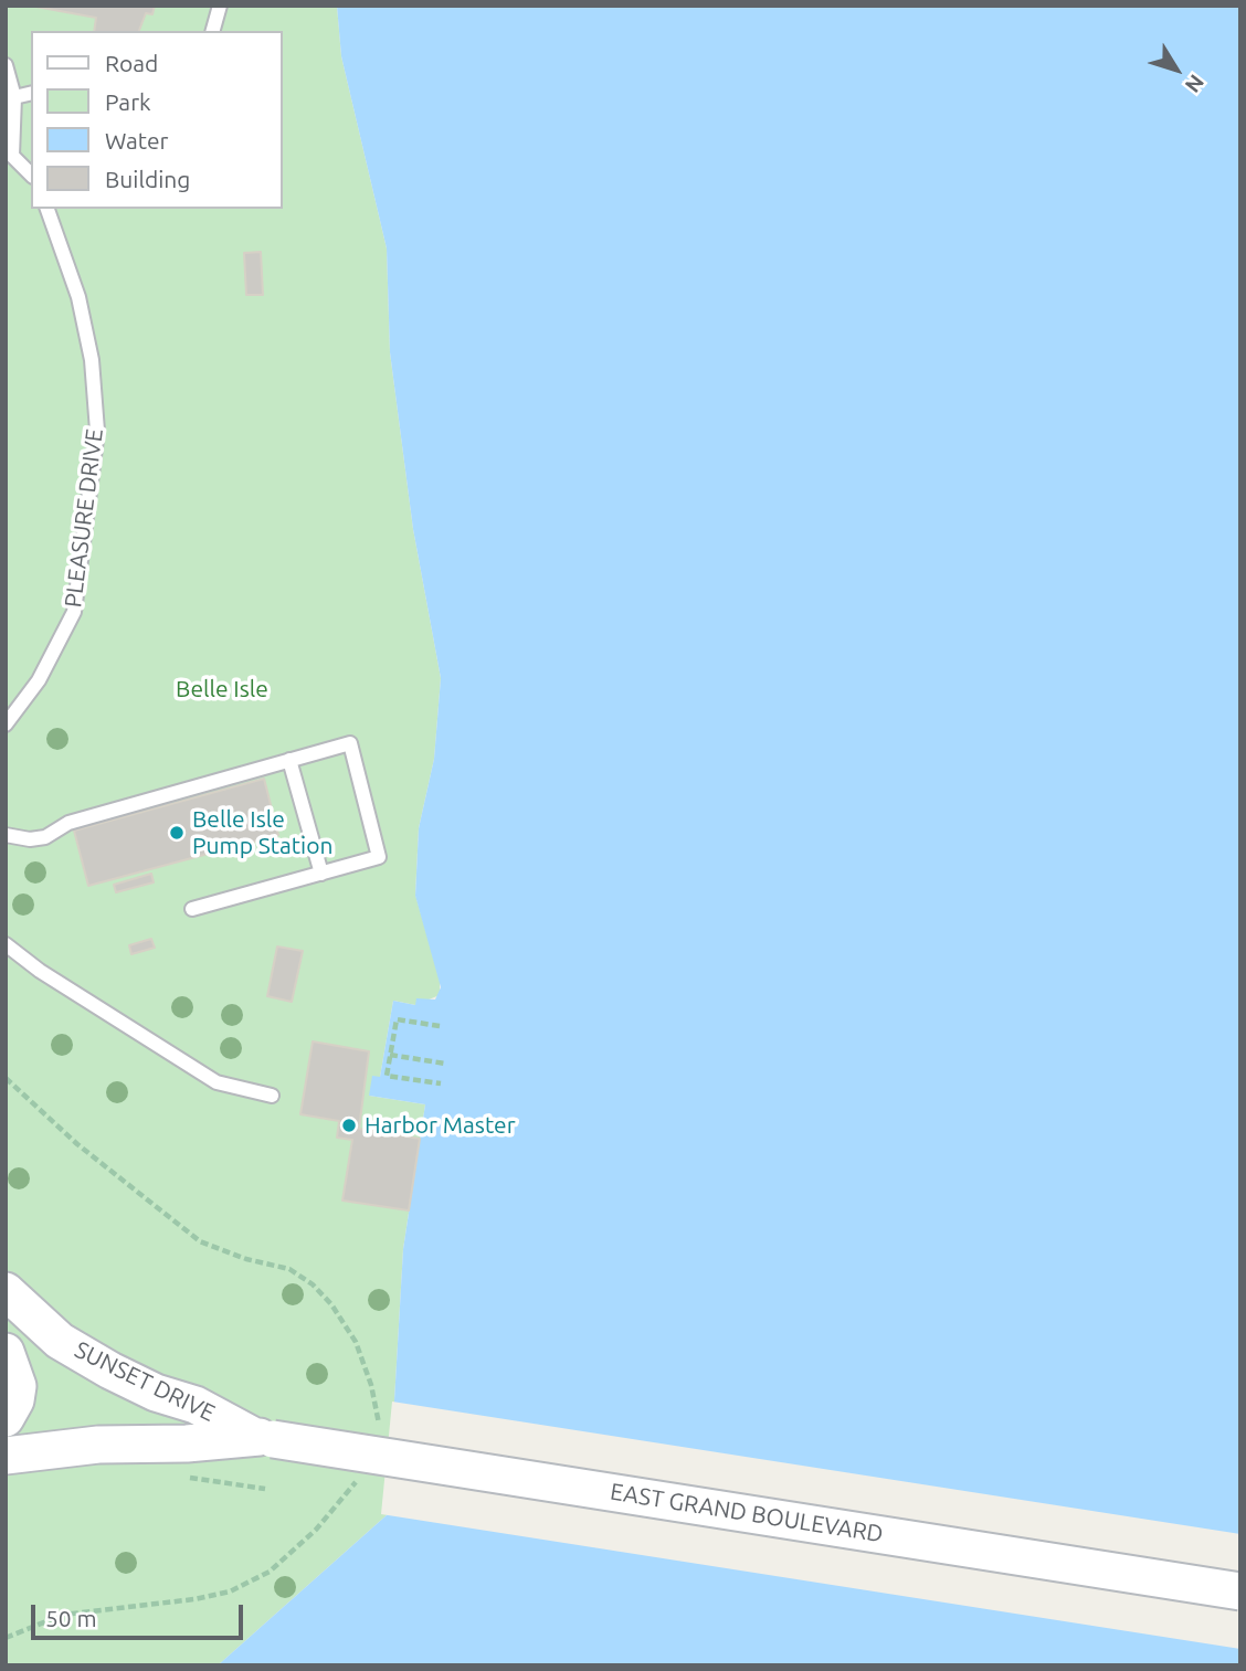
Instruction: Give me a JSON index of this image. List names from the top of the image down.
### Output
{
  "streets": {
    "street": ["SUNSET DRIVE", "EAST GRAND BOULEVARD"],
    "lane": ["PLEASURE DRIVE"]
  },
  "crossings": [
    ["SUNSET DRIVE", "EAST GRAND BOULEVARD"]
  ],
  "parks": ["Belle Isle"],
  "places": ["Belle Isle Pump Station", "Harbor Master"],
  "legend": [
    "Road",
    "Park",
    "Water",
    "Building"
  ],
  "scale_bar": "50 m",
  "north": "bottom right"
}
